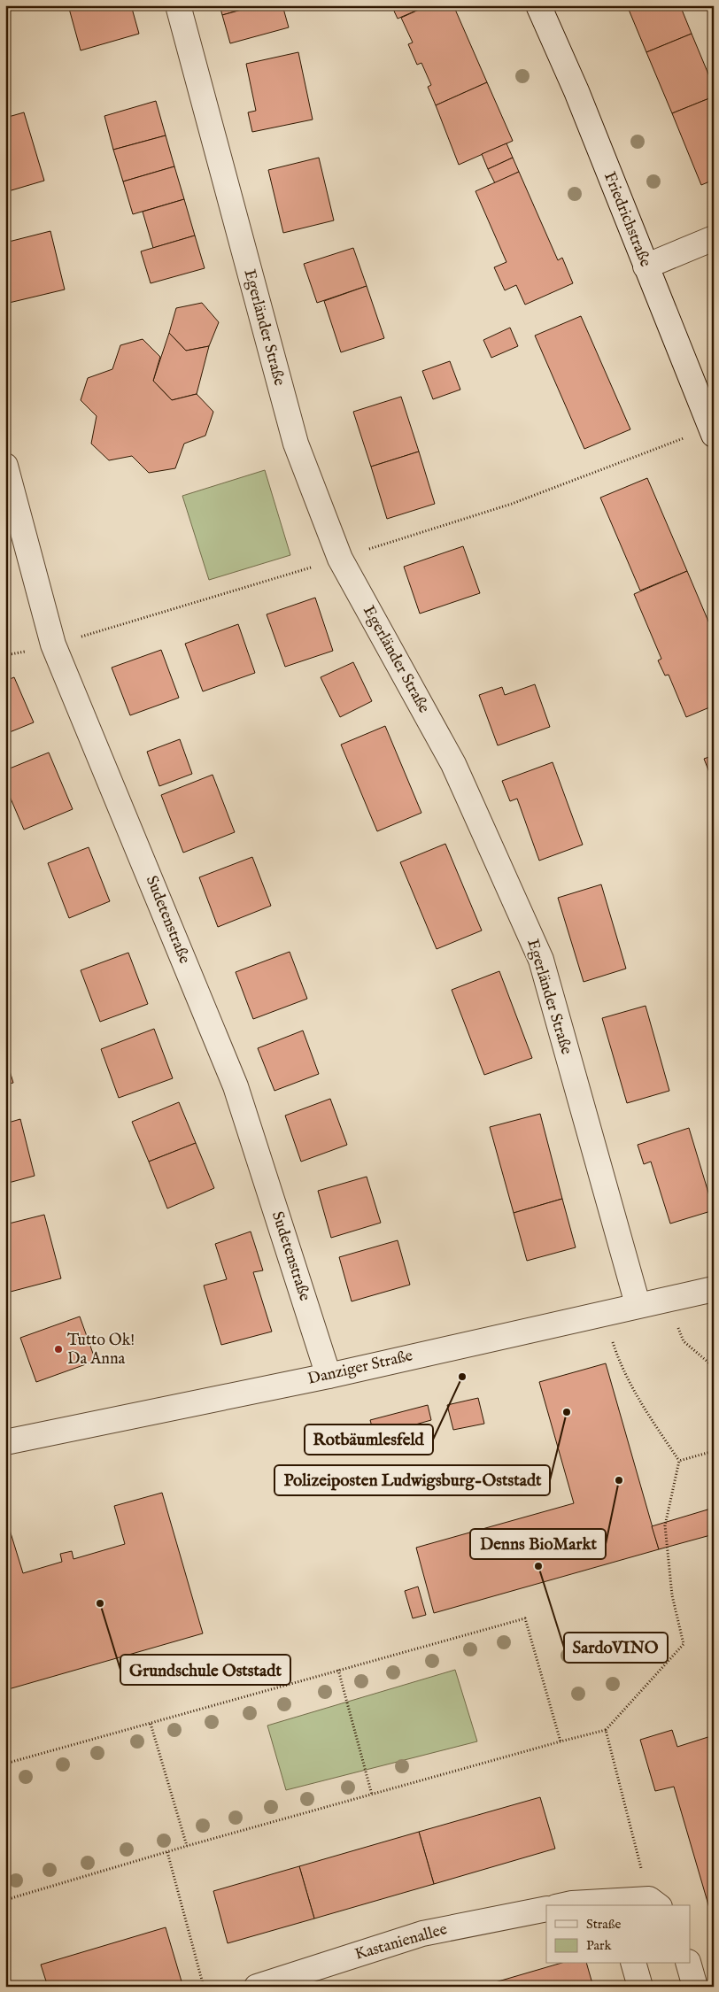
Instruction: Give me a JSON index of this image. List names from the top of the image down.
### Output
{
  "streets": {
    "street": [
      "Friedrichstraße",
      "Egerländer Straße",
      "Sudetenstraße",
      "Danziger Straße",
      "Kastanienallee"
    ]
  },
  "crossings": [
    ["Egerländer Straße", "Danziger Straße"],
    ["Sudetenstraße", "Danziger Straße"]
  ],
  "places": [
    "Tutto Ok! Da Anna",
    "Rotbäumlesfeld",
    "Polizeiposten Ludwigsburg-Oststadt",
    "Denns BioMarkt",
    "SardoVINO",
    "Grundschule Oststadt"
  ],
  "legend": ["Straße", "Park"]
}
